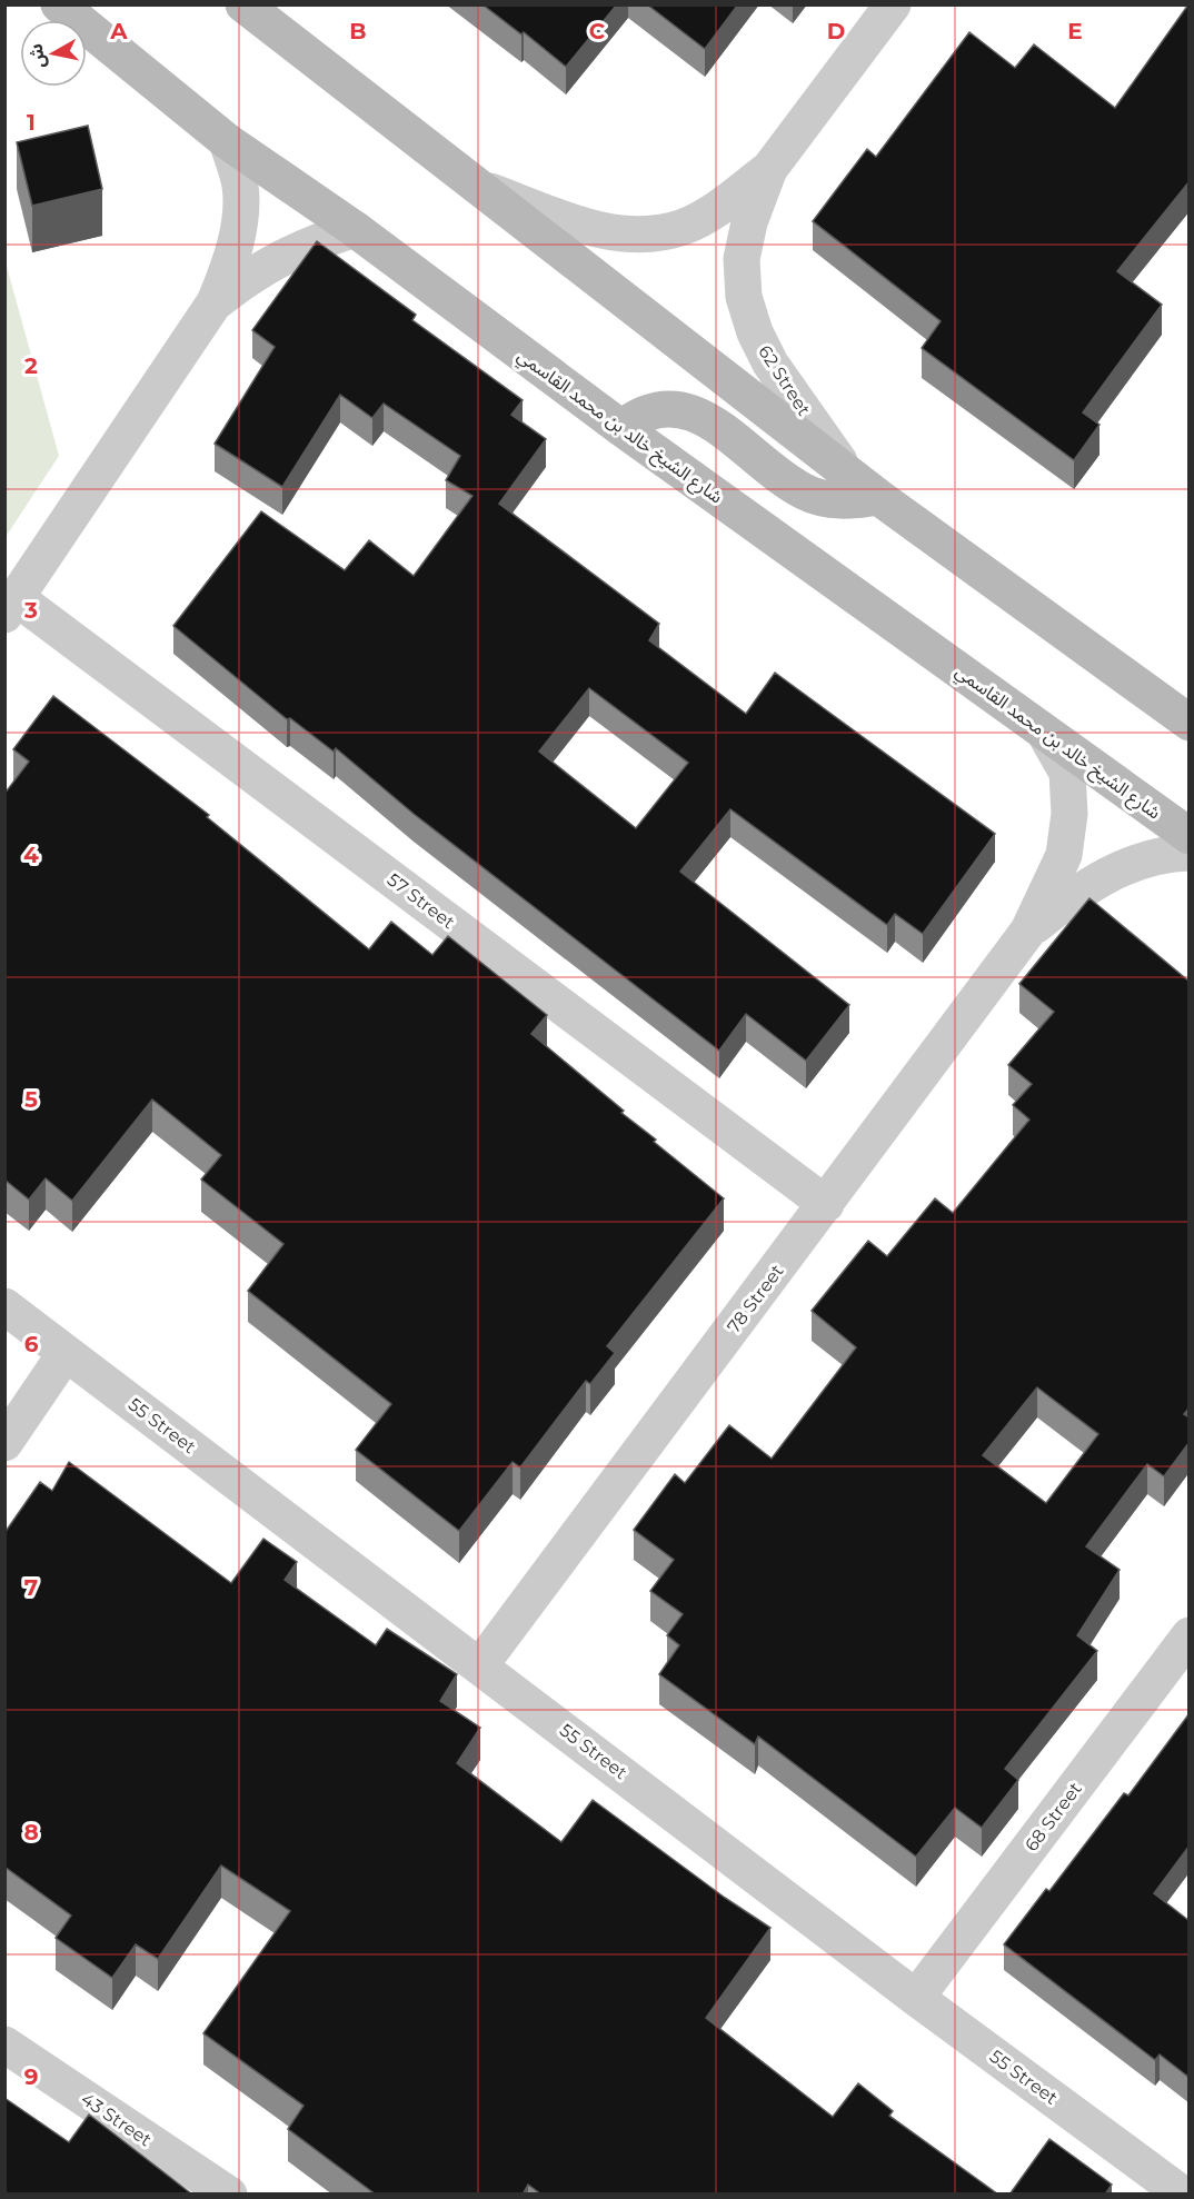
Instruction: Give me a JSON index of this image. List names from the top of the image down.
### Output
{
  "streets": {
    "main road": ["شارع الشيخ خالد بن محمد القاسمي"],
    "street": [
      "62 Street",
      "57 Street",
      "78 Street",
      "55 Street",
      "68 Street",
      "43 Street"
    ]
  },
  "crossings": [
    ["شارع الشيخ خالد بن محمد القاسمي", "78 Street"],
    ["57 Street", "78 Street"],
    ["78 Street", "55 Street"],
    ["55 Street", "68 Street"]
  ],
  "north": "left",
  "grid": {
    "columns": [
      "A",
      "B",
      "C",
      "D",
      "E"
    ],
    "rows": [
      "1",
      "2",
      "3",
      "4",
      "5",
      "6",
      "7",
      "8",
      "9"
    ]
  }
}
